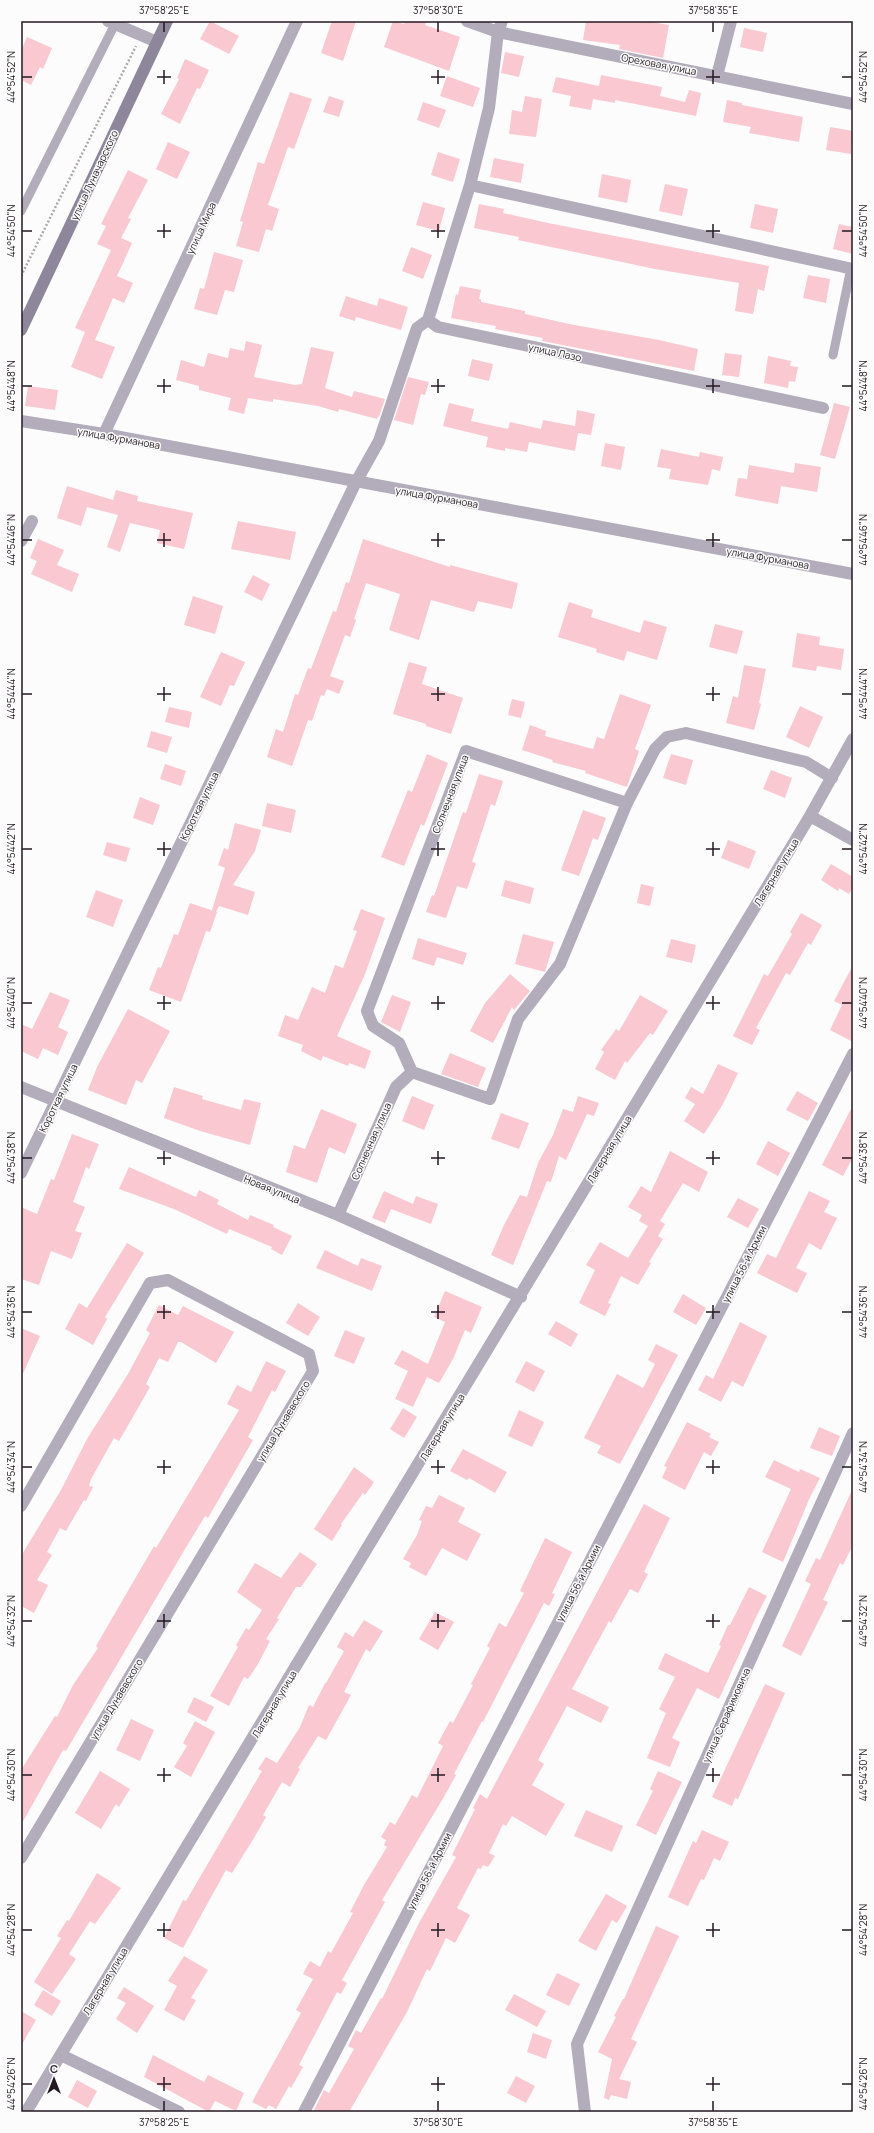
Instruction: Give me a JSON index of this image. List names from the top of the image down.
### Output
{
  "streets": {
    "main road": ["улица Луначарского"],
    "street": [
      "Ореховая улица",
      "улица Мира",
      "улица Лазо",
      "улица Фурманова",
      "Солнечная улица",
      "Короткая улица",
      "Лагерная улица",
      "Новая улица",
      "улица 56-й Армии",
      "улица Дунаевского",
      "улица Серафимовича"
    ]
  },
  "crossings": [
    ["улица Мира", "улица Фурманова"],
    ["улица Лазо", "Короткая улица"],
    ["улица Фурманова", "Короткая улица"],
    ["Солнечная улица", "Новая улица"],
    ["Короткая улица", "Новая улица"],
    ["Лагерная улица", "Новая улица"]
  ],
  "north": "top",
  "coordinates": [
    "37°58'25\"E",
    "37°58'30\"E",
    "37°58'35\"E",
    "44°54'52\"N",
    "44°54'50\"N",
    "44°54'48\"N",
    "44°54'46\"N",
    "44°54'44\"N",
    "44°54'42\"N",
    "44°54'40\"N",
    "44°54'38\"N",
    "44°54'36\"N",
    "44°54'34\"N",
    "44°54'32\"N",
    "44°54'30\"N",
    "44°54'28\"N",
    "44°54'26\"N"
  ]
}
